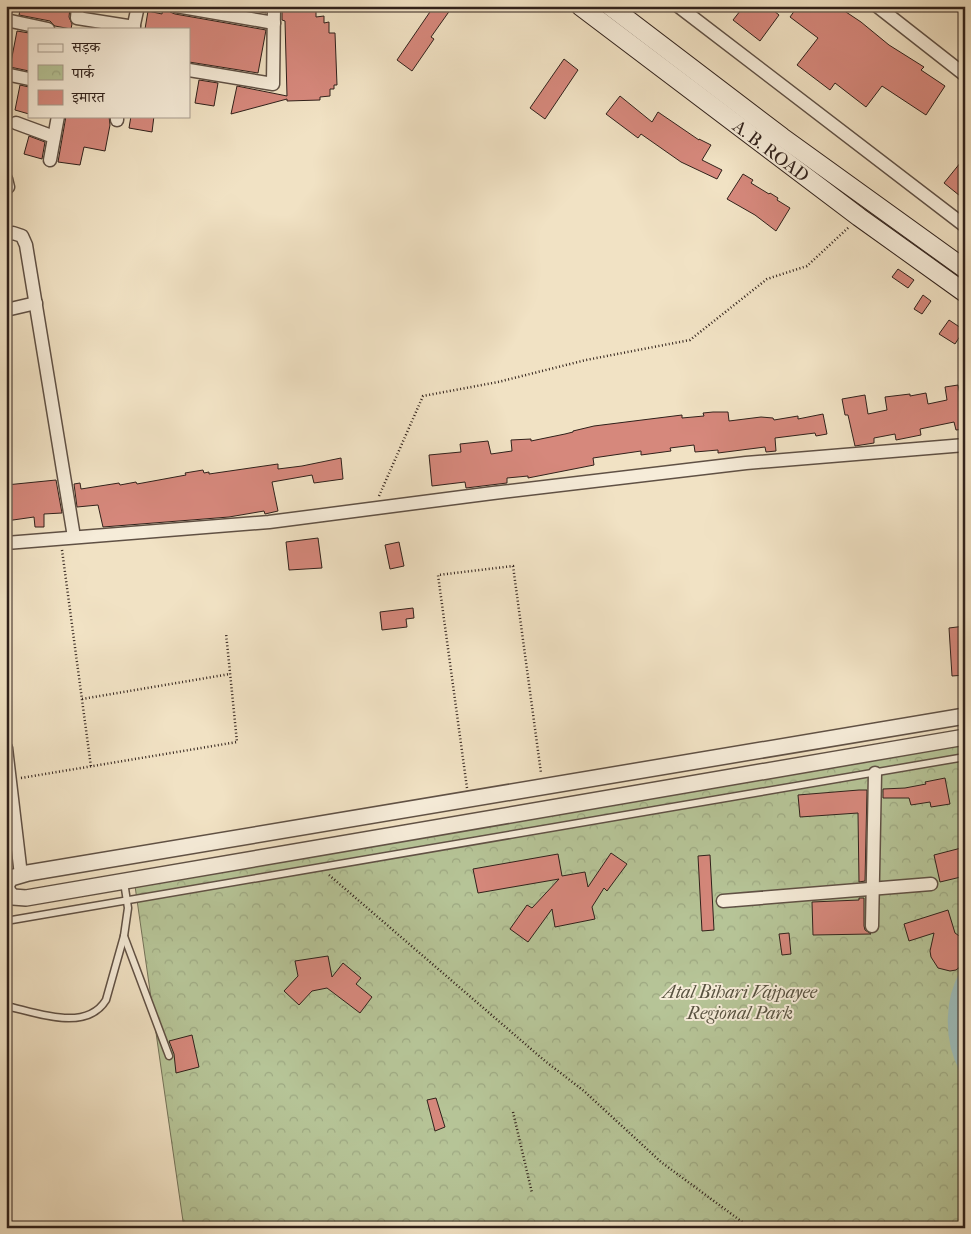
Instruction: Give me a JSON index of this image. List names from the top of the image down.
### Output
{
  "streets": {
    "main road": ["A. B. ROAD"]
  },
  "parks": ["Atal Bihari Vajpayee Regional Park"],
  "legend": ["सड़क", "पार्क", "इमारत"]
}
